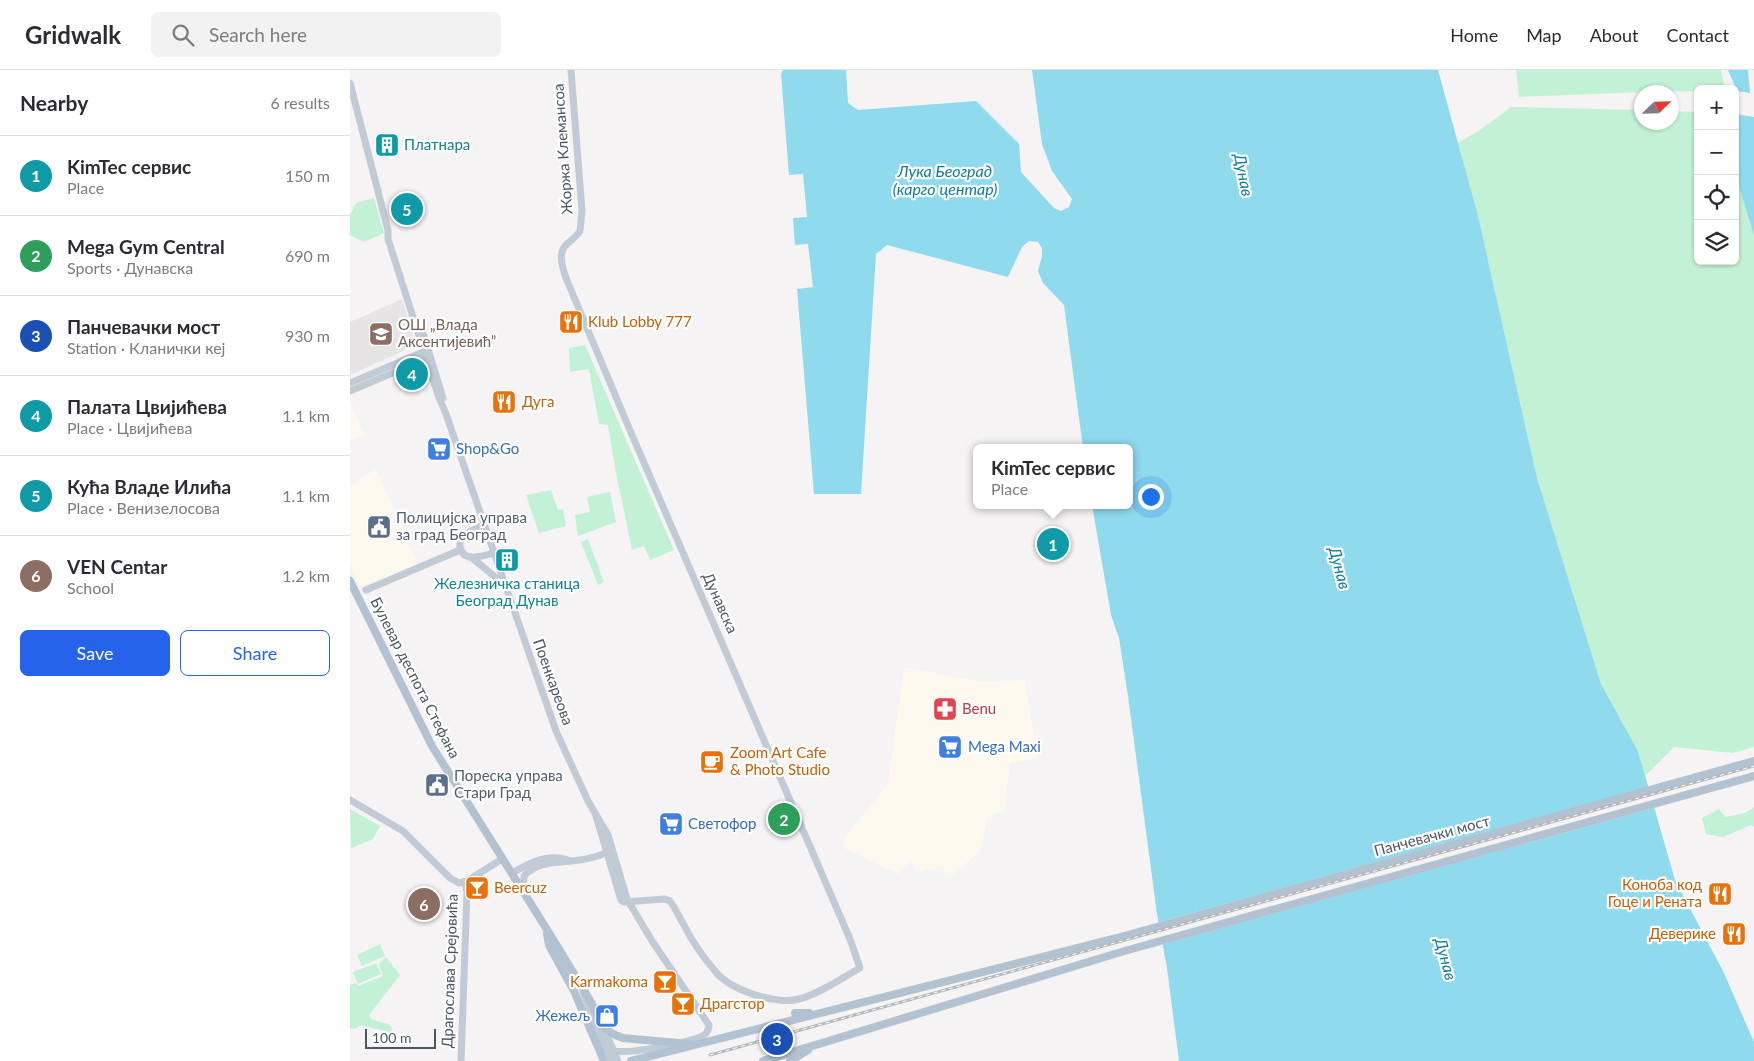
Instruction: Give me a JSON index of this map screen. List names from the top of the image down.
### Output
{
  "streets": {
    "main road": [
      "Жоржа Клемансоа",
      "Дунавска",
      "Булевар деспота Стефана",
      "Поенкареова",
      "Панчевачки мост",
      "Драгослава Срејовића"
    ]
  },
  "crossings": [
    ["Жоржа Клемансоа", "Дунавска"],
    ["Дунавска", "Поенкареова"]
  ],
  "water": ["Лука Београд (карго центар)", "Дунав"],
  "places": {
    "building": ["Платнара", "Железничка станица Београд Дунав"],
    "restaurant": [
      "Klub Lobby 777",
      "Дуга",
      "Коноба код Гоце и Рената",
      "Деверике"
    ],
    "school or university": ["ОШ „Влада Аксентијевић”"],
    "supermarket": ["Shop&Go", "Mega Maxi", "Светофор"],
    "public building": ["Полицијска управа за град Београд", "Пореска управа Стари Град"],
    "pharmacy": ["Benu"],
    "cafe": ["Zoom Art Cafe & Photo Studio"],
    "bar": ["Beercuz", "Karmakoma", "Драгстор"],
    "shop": ["Жежељ"]
  },
  "scale_bar": "100 m",
  "north": "top right",
  "page": {
    "header": "Gridwalk",
    "search": "Search here",
    "nav": [
      "Home",
      "Map",
      "About",
      "Contact"
    ],
    "heading": ["Nearby", "6 results"],
    "map_buttons": ["+", "−"],
    "list": [
      {
        "mark": "1",
        "name": "KimTec сервис",
        "note": "Place",
        "value": "150 m"
      },
      {
        "mark": "2",
        "name": "Mega Gym Central",
        "note": "Sports · Дунавска",
        "value": "690 m"
      },
      {
        "mark": "3",
        "name": "Панчевачки мост",
        "note": "Station · Кланички кеј",
        "value": "930 m"
      },
      {
        "mark": "4",
        "name": "Палата Цвијићева",
        "note": "Place · Цвијићева",
        "value": "1.1 km"
      },
      {
        "mark": "5",
        "name": "Кућа Владе Илића",
        "note": "Place · Венизелосова",
        "value": "1.1 km"
      },
      {
        "mark": "6",
        "name": "VEN Centar",
        "note": "School",
        "value": "1.2 km"
      }
    ],
    "pins": [
      "5",
      "4",
      "1",
      "2",
      "6",
      "3"
    ],
    "popup": ["KimTec сервис", "Place"],
    "buttons": ["Save", "Share"],
    "scale": "100 m"
  }
}
